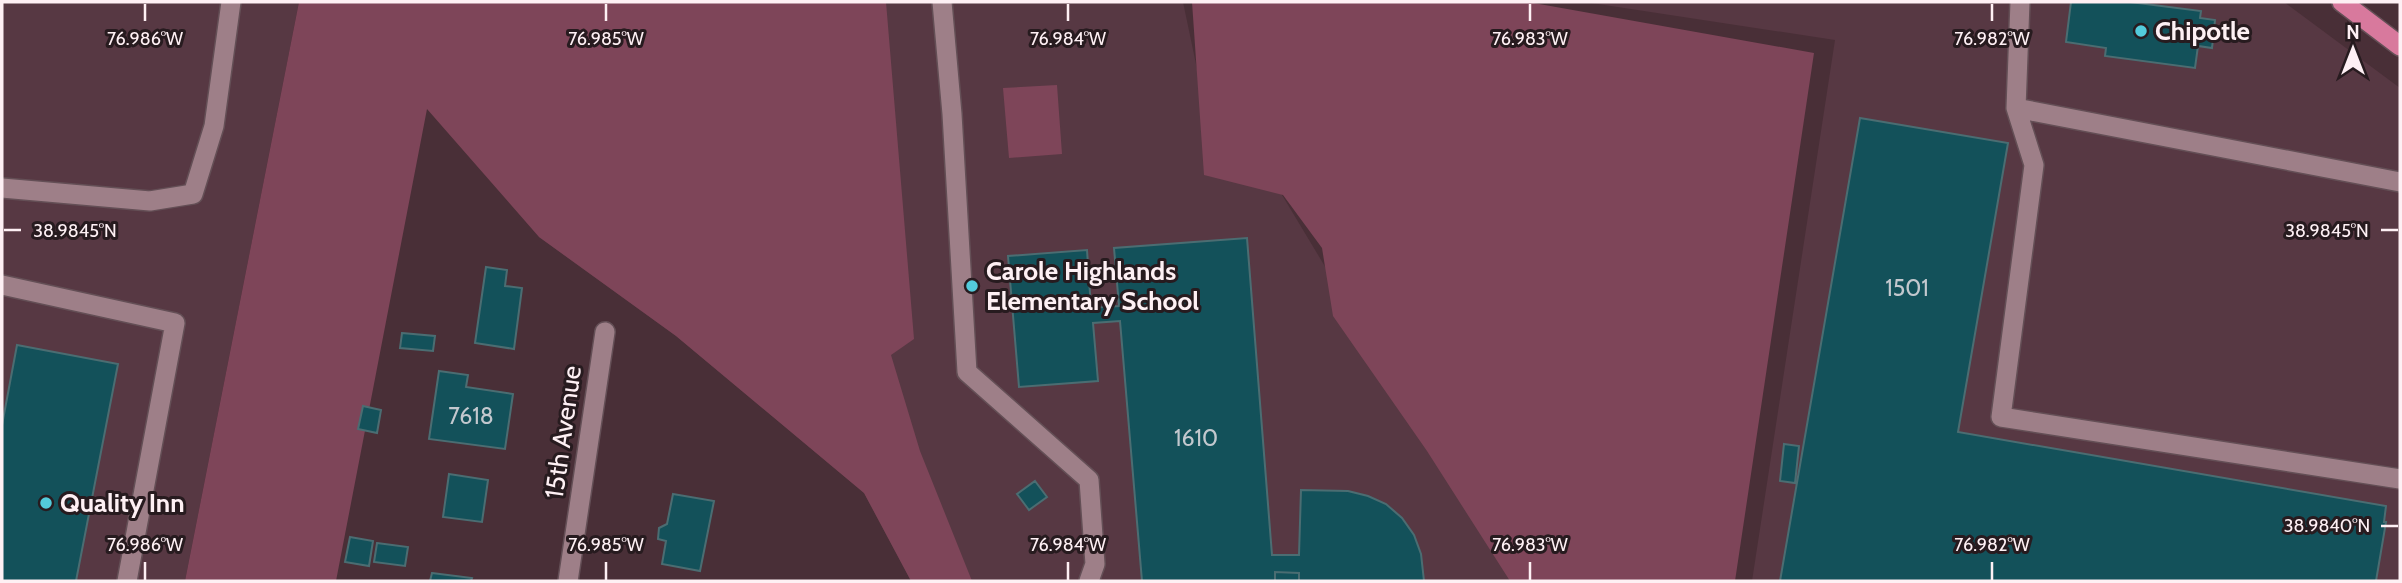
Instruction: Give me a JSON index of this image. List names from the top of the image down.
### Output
{
  "streets": {
    "street": ["15th Avenue"]
  },
  "places": ["Chipotle", "Carole Highlands Elementary School", "Quality Inn"],
  "house_numbers": ["1501", "7618", "1610"],
  "north": "top",
  "coordinates": [
    "76.986°W",
    "76.985°W",
    "76.984°W",
    "76.983°W",
    "76.982°W",
    "38.9845°N",
    "38.9840°N"
  ]
}
